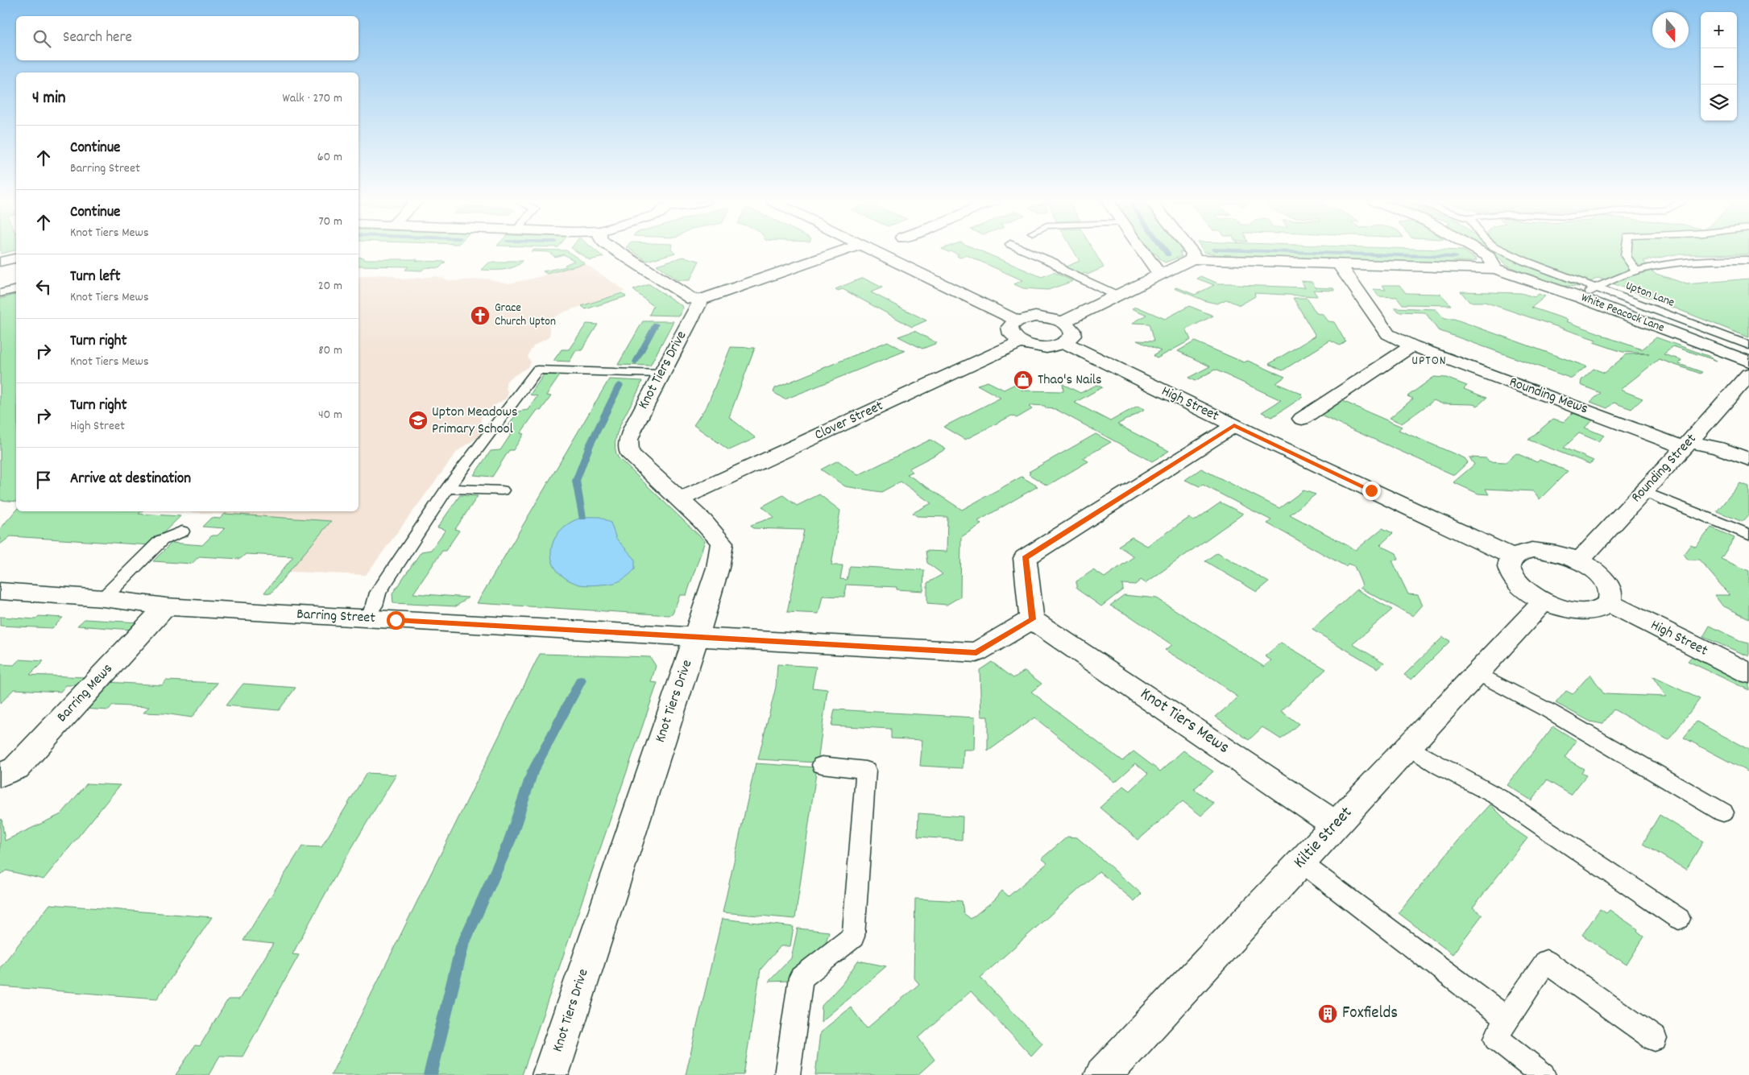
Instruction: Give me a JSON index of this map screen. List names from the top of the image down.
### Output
{
  "streets": {
    "street": [
      "White Peacock Lane",
      "Knot Tiers Drive",
      "Rounding Mews",
      "High Street",
      "Clover Street",
      "Rounding Street",
      "Barring Street",
      "Barring Mews",
      "Knot Tiers Mews",
      "Kiltie Street"
    ],
    "lane": ["Upton Lane"]
  },
  "crossings": [
    ["White Peacock Lane", "Rounding Mews"],
    ["Knot Tiers Drive", "Clover Street"],
    ["Knot Tiers Drive", "Barring Street"],
    ["Rounding Mews", "Rounding Street"],
    ["Barring Street", "Barring Mews"],
    ["Knot Tiers Mews", "Kiltie Street"]
  ],
  "districts": ["UPTON"],
  "places": {
    "church": ["Grace Church Upton"],
    "shop": ["Thao's Nails"],
    "school or university": ["Upton Meadows Primary School"],
    "building": ["Foxfields"]
  },
  "north": "bottom",
  "page": {
    "map_buttons": ["+", "−"],
    "search": "Search here",
    "heading": ["4 min", "Walk · 270 m"],
    "list": [
      ["Continue", "Barring Street", "60 m"],
      ["Continue", "Knot Tiers Mews", "70 m"],
      ["Turn left", "Knot Tiers Mews", "20 m"],
      ["Turn right", "Knot Tiers Mews", "80 m"],
      ["Turn right", "High Street", "40 m"],
      "Arrive at destination"
    ]
  }
}
